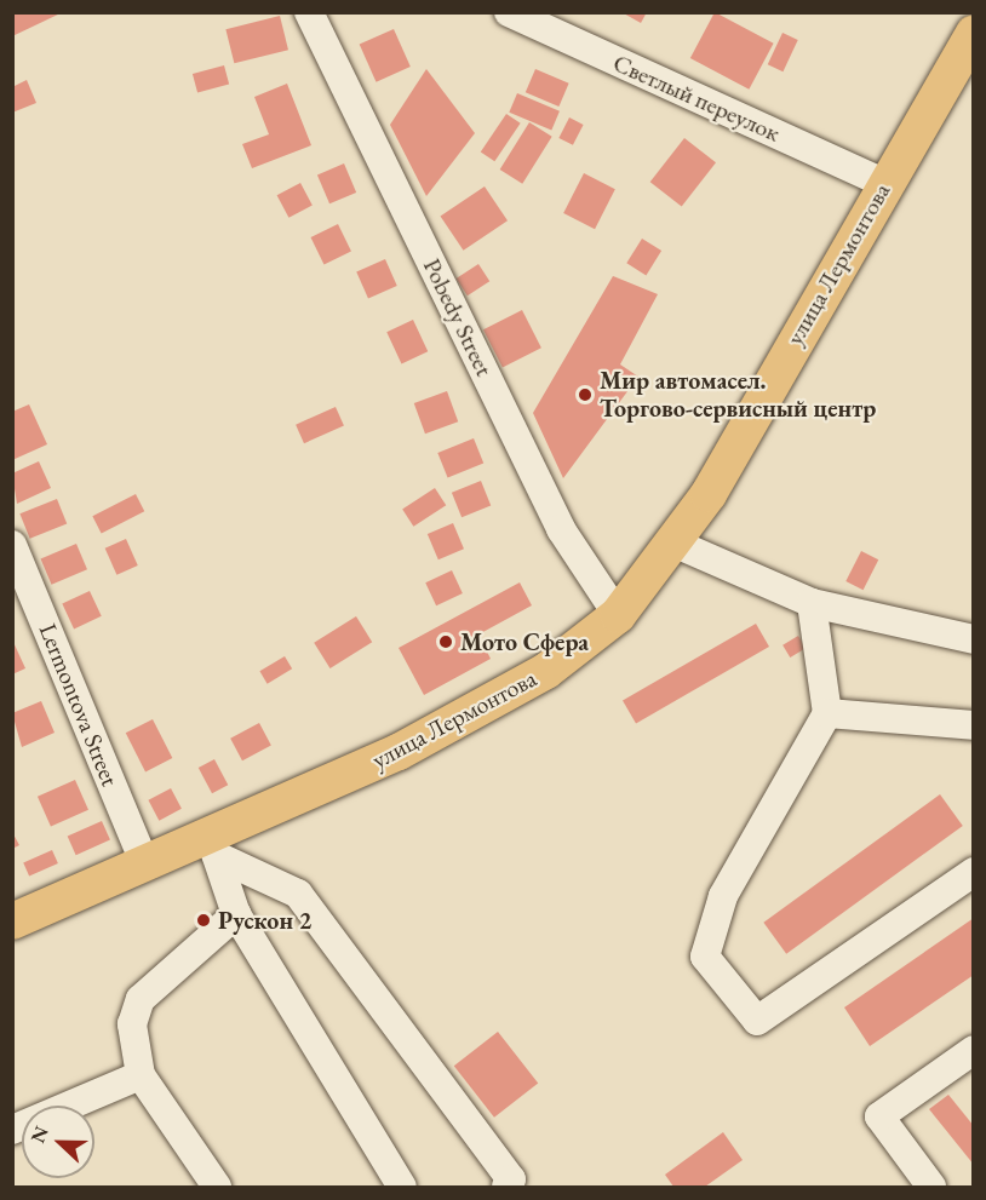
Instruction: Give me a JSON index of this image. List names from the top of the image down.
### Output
{
  "streets": {
    "main road": ["улица Лермонтова"],
    "street": ["Светлый переулок", "Pobedy Street", "Lermontova Street"]
  },
  "crossings": [
    ["Светлый переулок", "улица Лермонтова"],
    ["улица Лермонтова", "Pobedy Street"],
    ["улица Лермонтова", "Lermontova Street"]
  ],
  "places": ["Мир автомасел. Торгово-сервисный центр", "Мото Сфера", "Рускон 2"],
  "north": "left"
}
